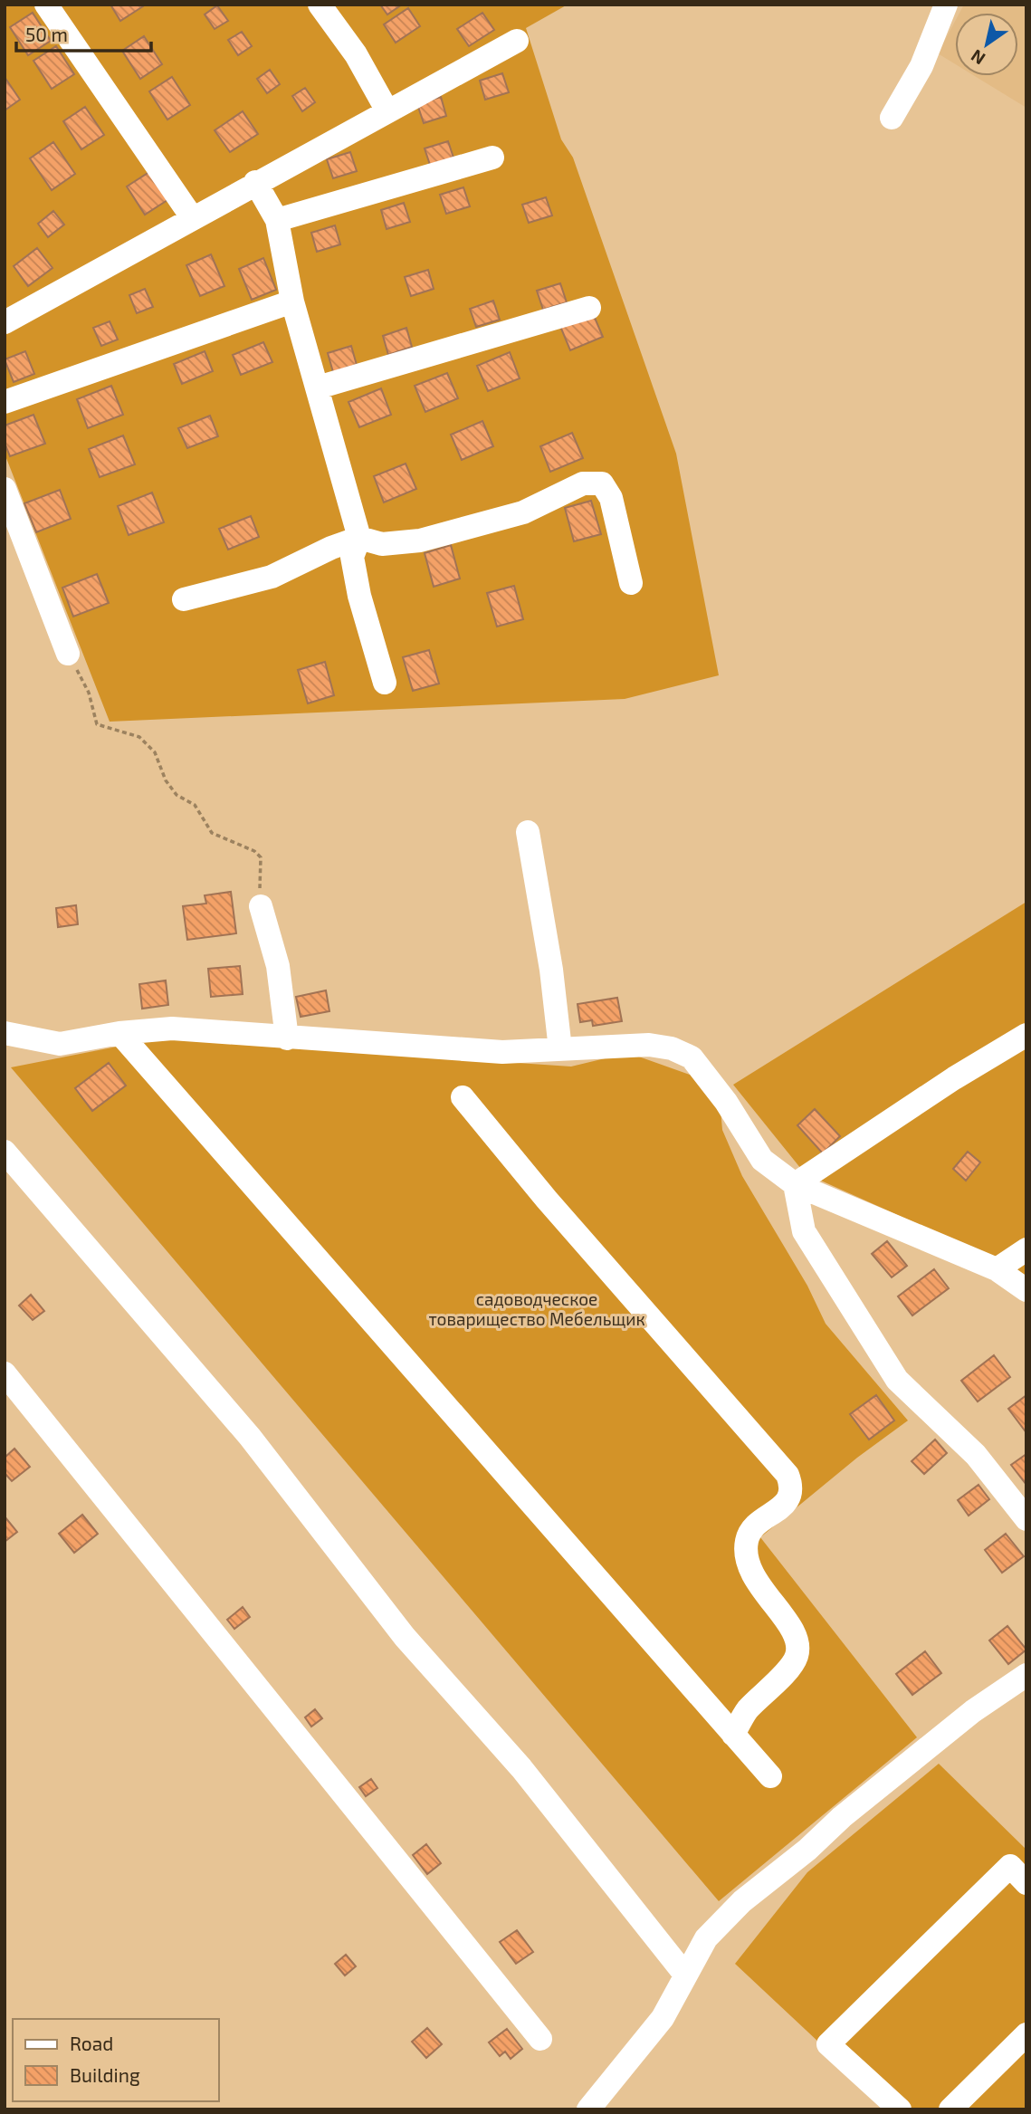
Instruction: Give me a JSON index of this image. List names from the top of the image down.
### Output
{
  "parks": ["садоводческое товарищество Мебельщик"],
  "legend": ["Road", "Building"],
  "scale_bar": "50 m",
  "north": "bottom left"
}
